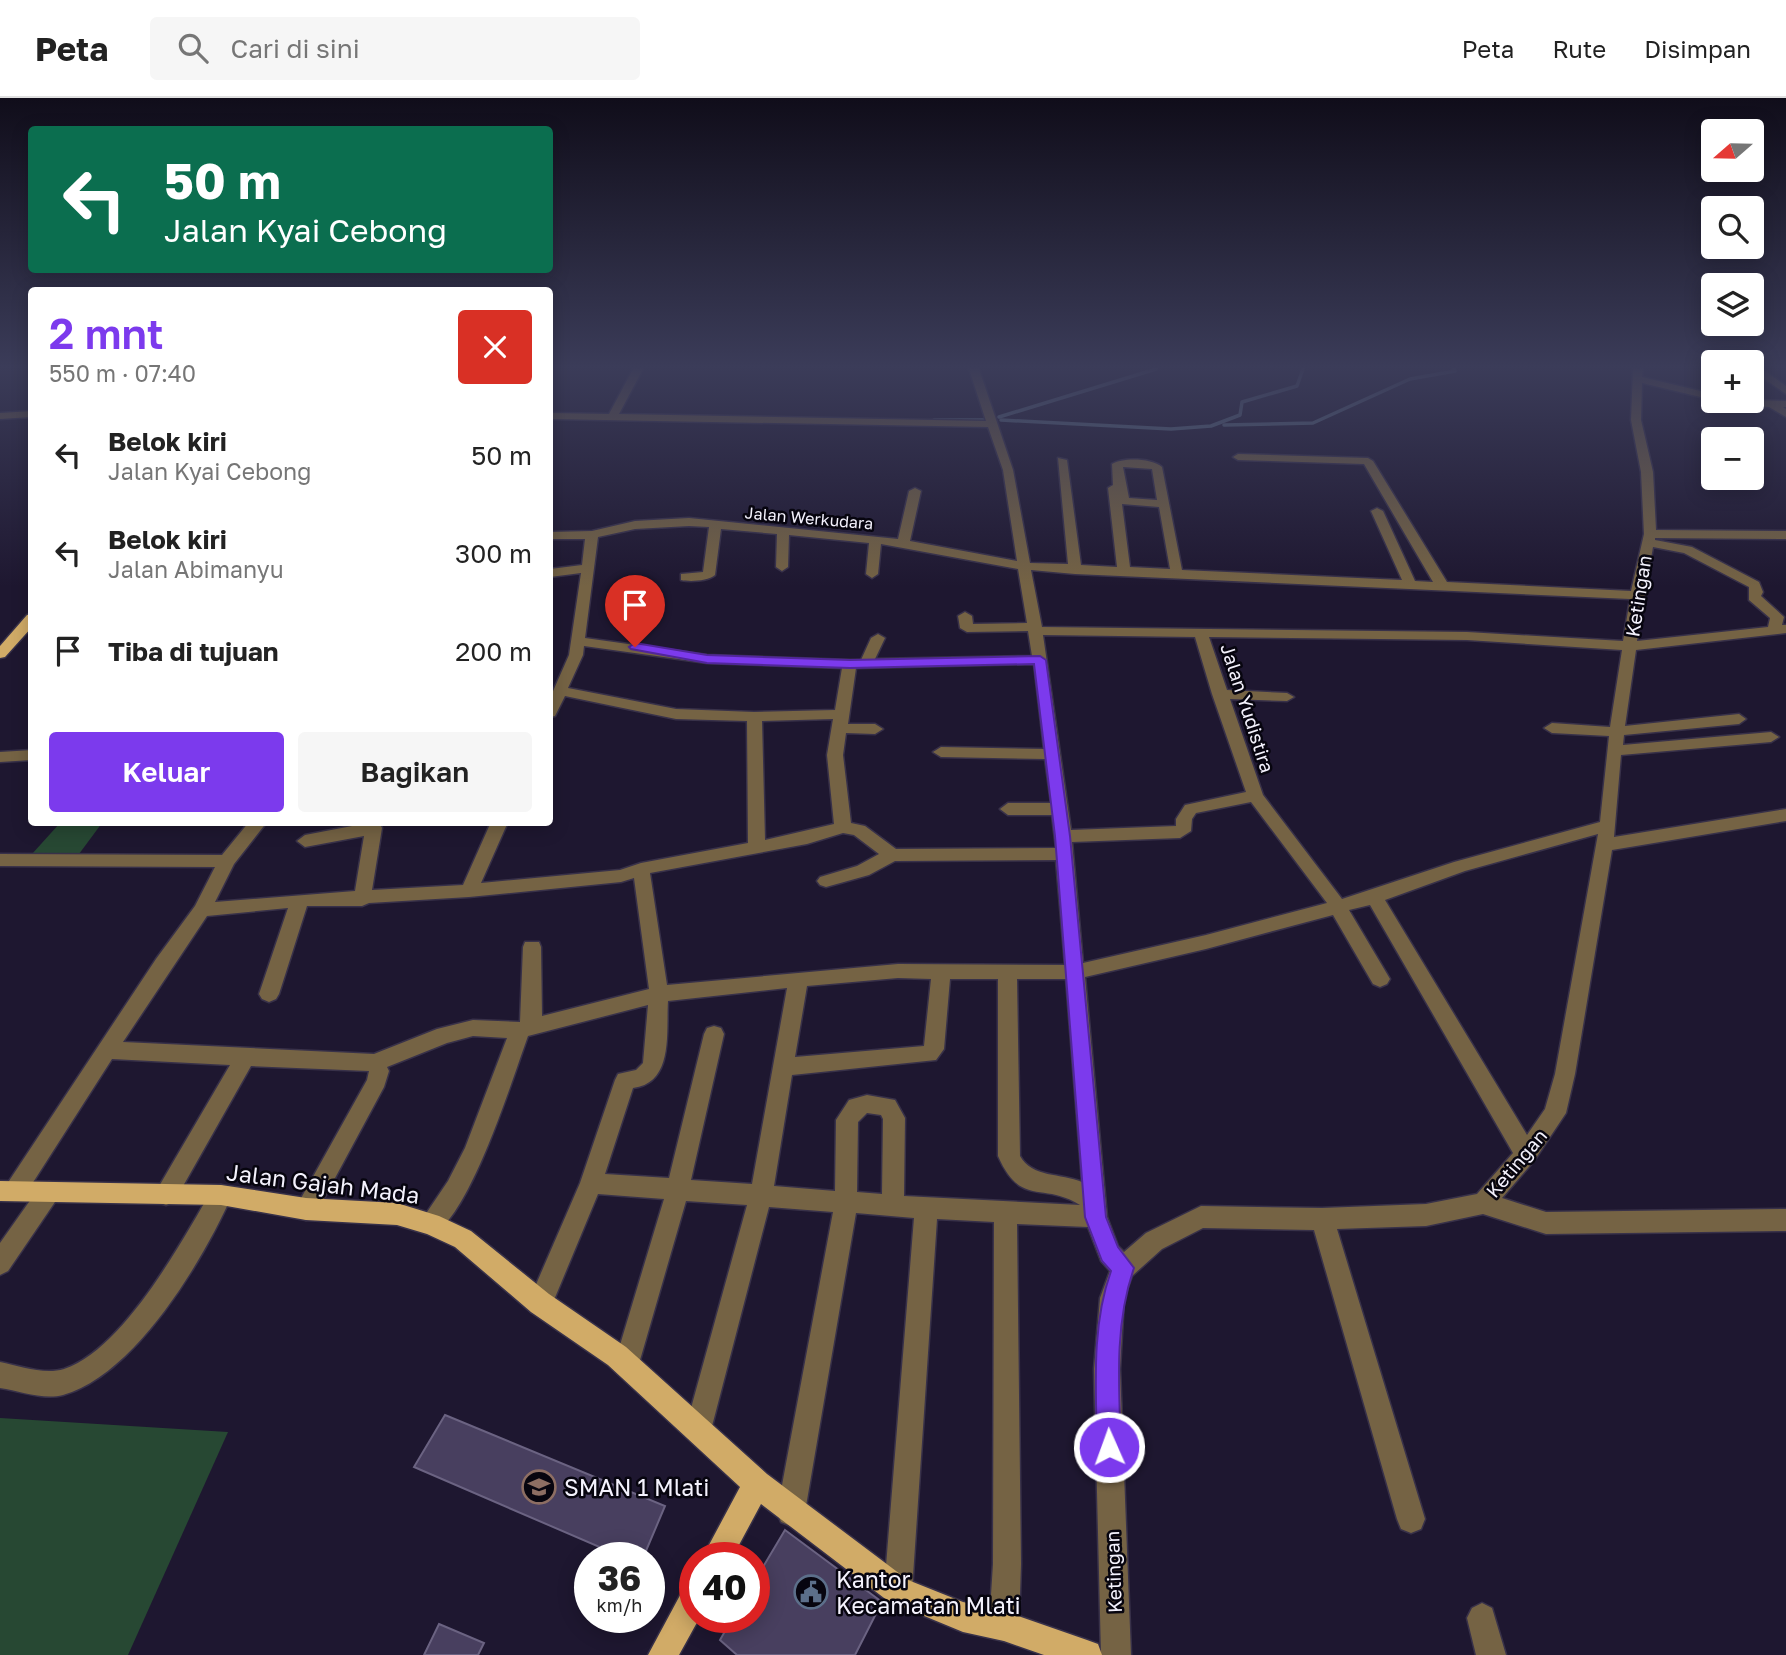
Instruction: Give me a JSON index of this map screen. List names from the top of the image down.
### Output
{
  "streets": {
    "main road": ["Jalan Gajah Mada"],
    "street": ["Jalan Werkudara", "Ketingan", "Jalan Yudistira"]
  },
  "crossings": [
    ["Jalan Werkudara", "Ketingan"]
  ],
  "places": {
    "school or university": ["SMAN 1 Mlati"],
    "public building": ["Kantor Kecamatan Mlati"]
  },
  "north": "left",
  "page": {
    "header": "Peta",
    "search": "Cari di sini",
    "nav": ["Peta", "Rute", "Disimpan"],
    "map_buttons": ["+", "−"],
    "turn": ["50 m", "Jalan Kyai Cebong"],
    "heading": ["2 mnt", "550 m · 07:40"],
    "list": [
      {
        "name": "Belok kiri",
        "note": "Jalan Kyai Cebong",
        "value": "50 m"
      },
      {
        "name": "Belok kiri",
        "note": "Jalan Abimanyu",
        "value": "300 m"
      },
      {
        "name": "Tiba di tujuan",
        "value": "200 m"
      }
    ],
    "buttons": ["Keluar", "Bagikan"],
    "speed": "36 km/h",
    "limit": "40"
  }
}
